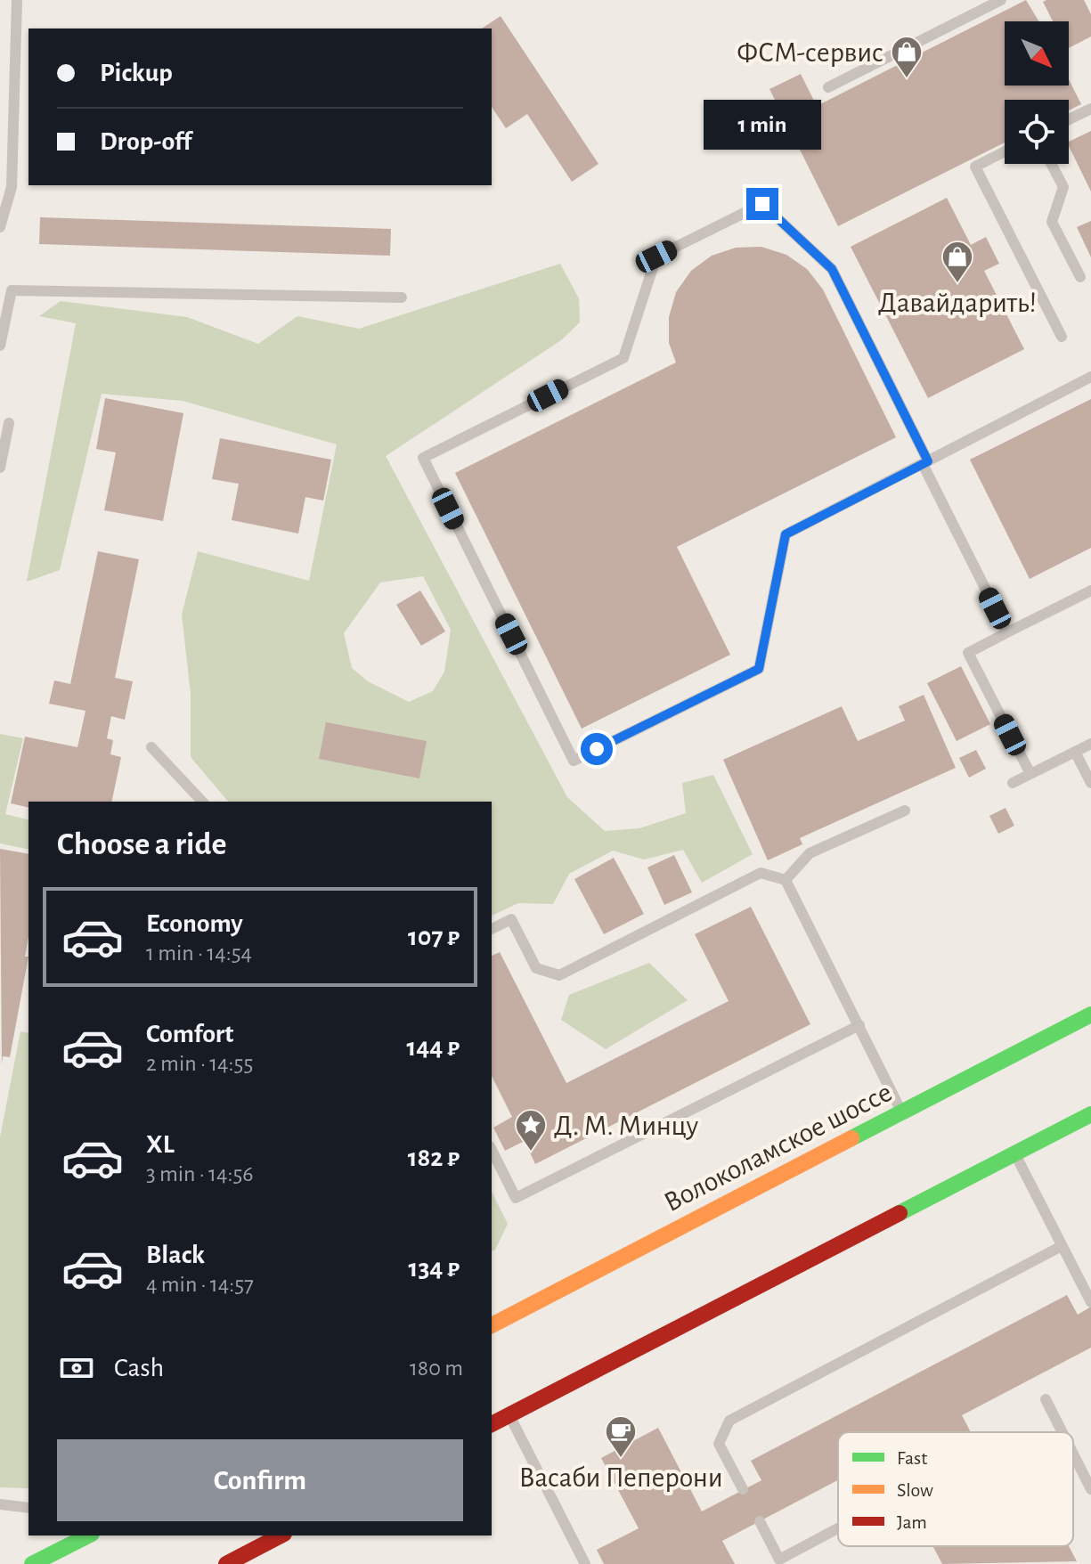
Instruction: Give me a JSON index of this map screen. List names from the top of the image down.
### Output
{
  "streets": {
    "main road": ["Волоколамское шоссе"]
  },
  "places": {
    "shop": ["ФСМ-сервис", "Давайдарить!"],
    "place": ["Д. М. Минцу"],
    "cafe": ["Васаби Пеперони"]
  },
  "legend": ["Fast", "Slow", "Jam"],
  "north": "bottom right",
  "page": {
    "banner": ["Pickup", "Drop-off"],
    "bubble": "1 min",
    "heading": "Choose a ride",
    "list": [
      {
        "name": "Economy",
        "note": "1 min · 14:54",
        "value": "107 ₽"
      },
      {
        "name": "Comfort",
        "note": "2 min · 14:55",
        "value": "144 ₽"
      },
      {
        "name": "XL",
        "note": "3 min · 14:56",
        "value": "182 ₽"
      },
      {
        "name": "Black",
        "note": "4 min · 14:57",
        "value": "134 ₽"
      }
    ],
    "pay": ["Cash", "180 m"],
    "buttons": "Confirm"
  }
}
